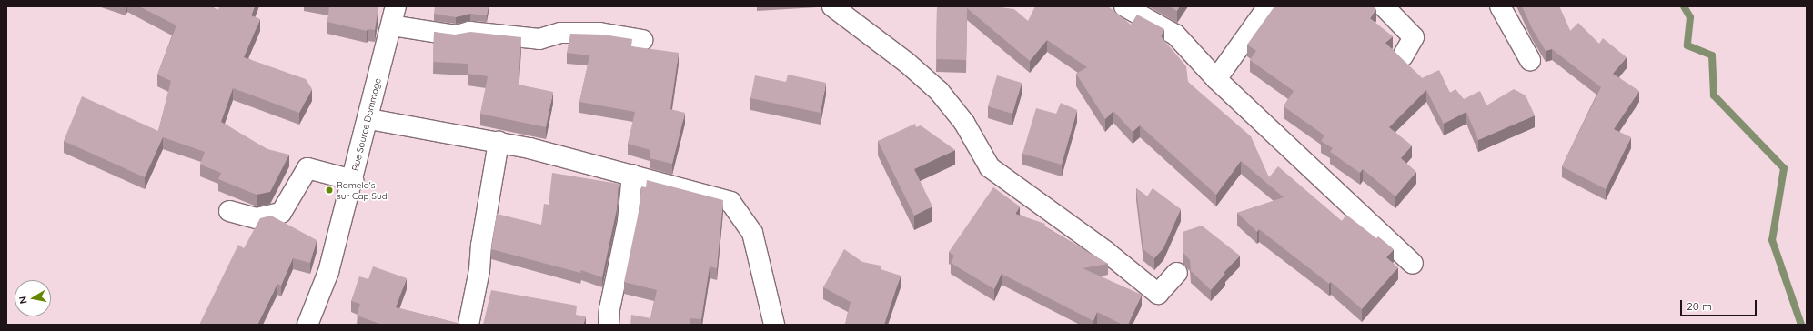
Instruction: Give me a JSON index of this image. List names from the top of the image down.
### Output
{
  "streets": {
    "street": ["Rue Source Dommage"]
  },
  "places": ["Romelo's sur Cap Sud"],
  "scale_bar": "20 m",
  "north": "left"
}
